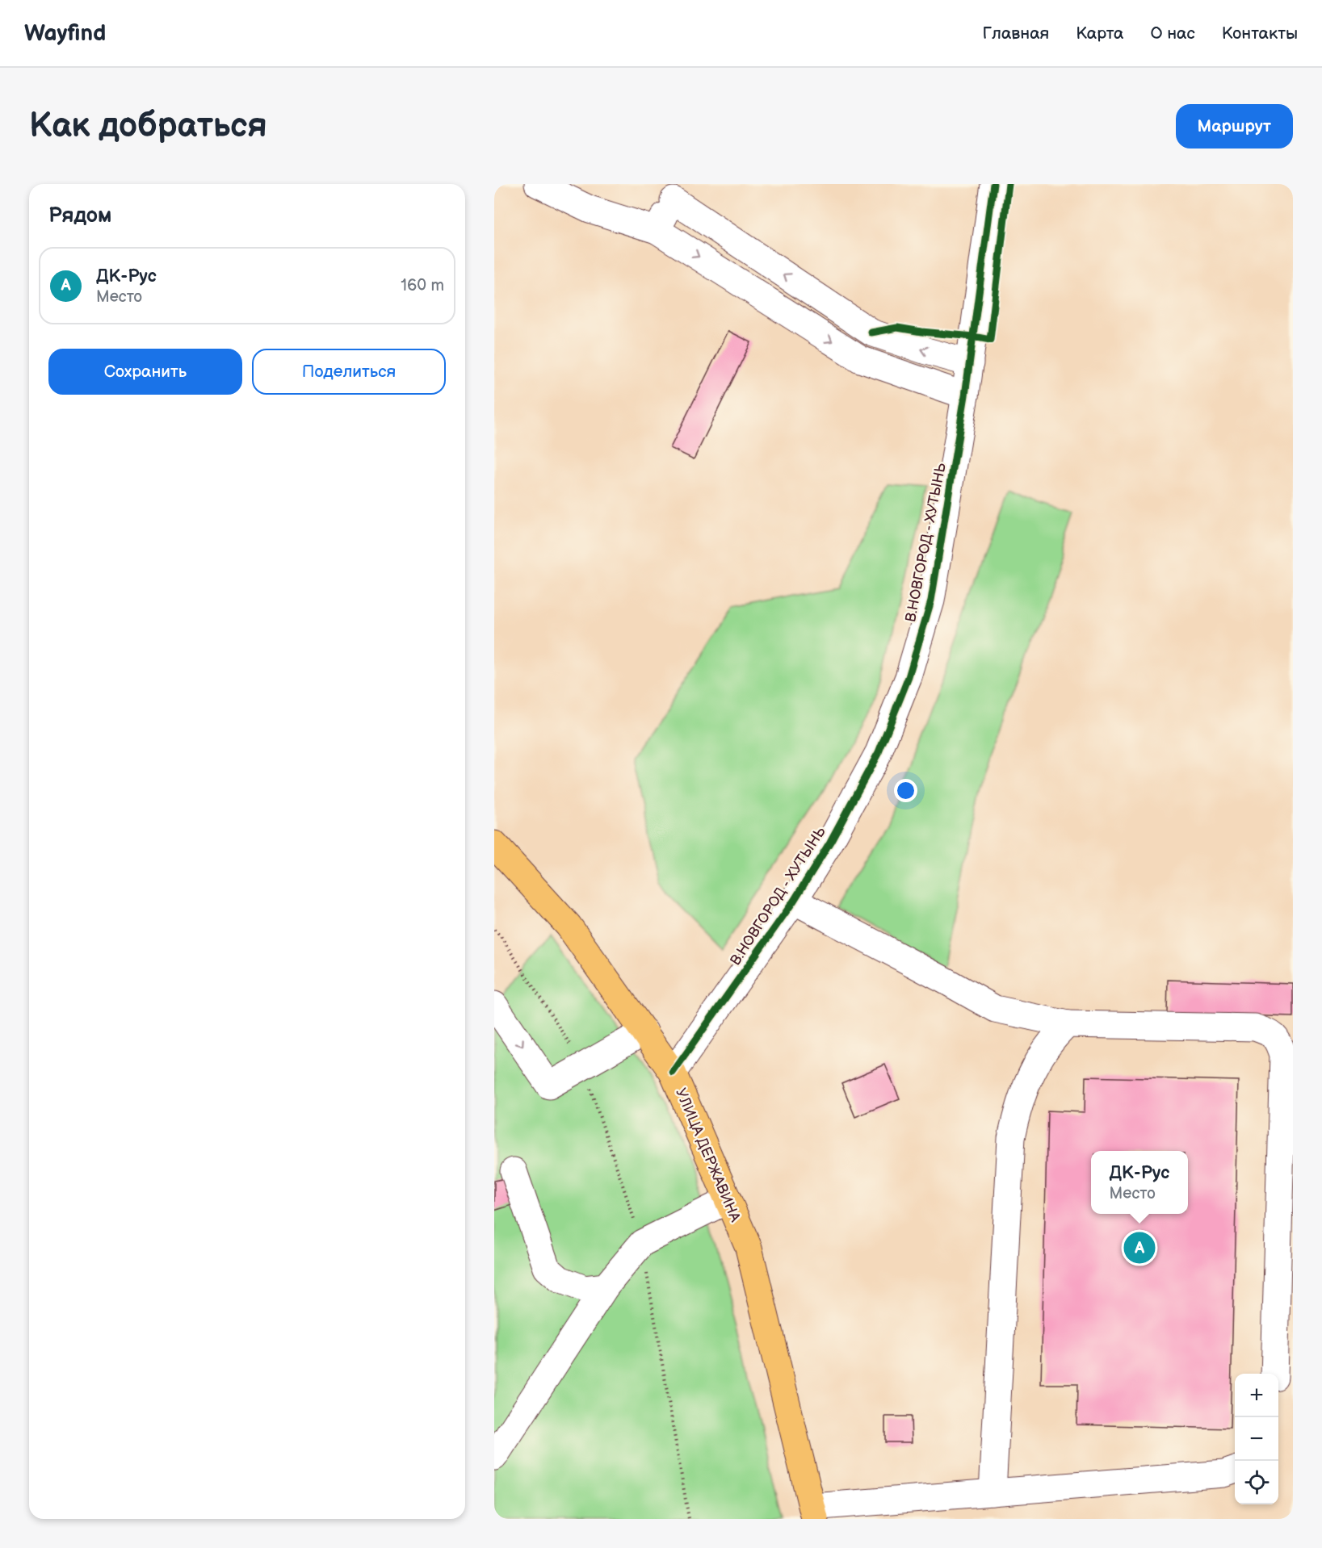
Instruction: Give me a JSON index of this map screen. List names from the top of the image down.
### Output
{
  "streets": {
    "main road": ["УЛИЦА ДЕРЖАВИНА"],
    "street": ["В.НОВГОРОД - ХУТЫНЬ"]
  },
  "crossings": [
    ["В.НОВГОРОД - ХУТЫНЬ", "УЛИЦА ДЕРЖАВИНА"]
  ],
  "page": {
    "header": "Wayfind",
    "nav": [
      "Главная",
      "Карта",
      "О нас",
      "Контакты"
    ],
    "buttons": [
      "Маршрут",
      ["Сохранить", "Поделиться"]
    ],
    "title": "Как добраться",
    "heading": "Рядом",
    "list": [
      {
        "mark": "A",
        "name": "ДК-Рус",
        "note": "Место",
        "value": "160 m"
      }
    ],
    "popup": ["ДК-Рус", "Место"],
    "pins": "A",
    "map_buttons": ["+", "−"]
  }
}
